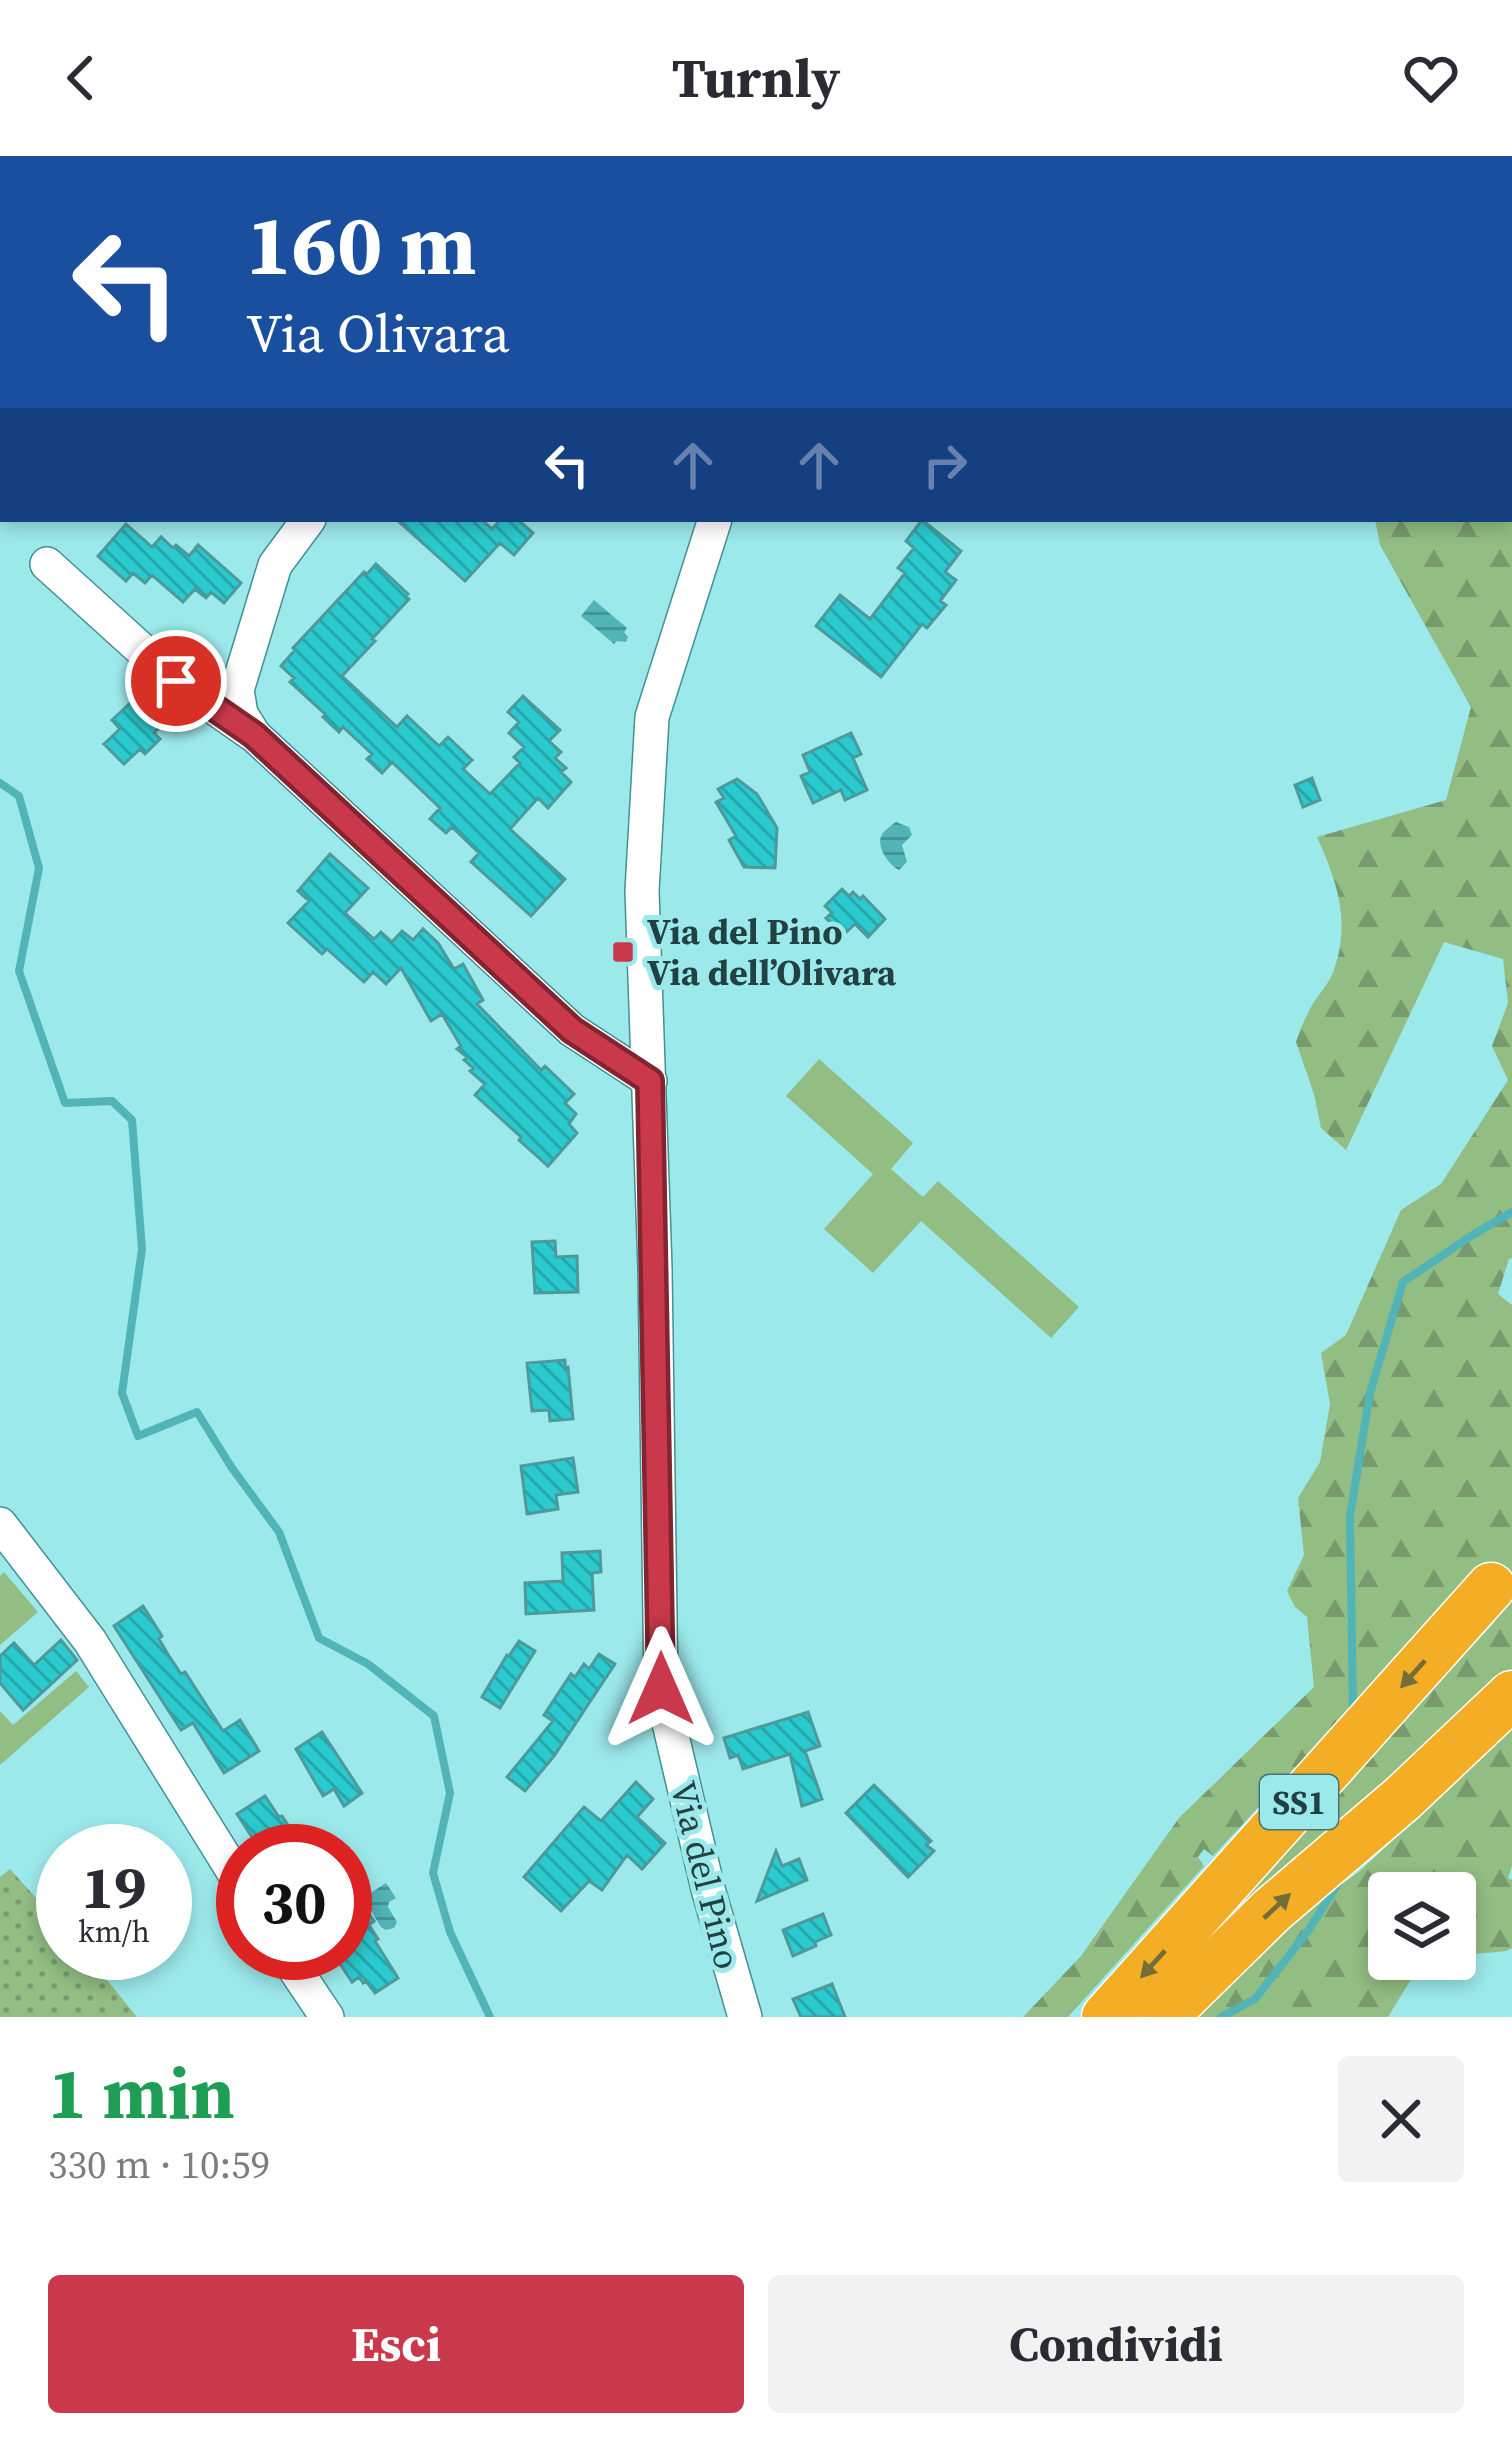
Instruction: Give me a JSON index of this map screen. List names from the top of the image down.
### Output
{
  "streets": {
    "highway": ["SS1"],
    "street": ["Via del Pino"]
  },
  "places": {
    "transit": ["Via del Pino Via dell’Olivara"]
  },
  "page": {
    "header": "Turnly",
    "turn": ["160 m", "Via Olivara"],
    "speed": "19 km/h",
    "limit": "30",
    "heading": ["1 min", "330 m · 10:59"],
    "buttons": ["Esci", "Condividi"]
  }
}
